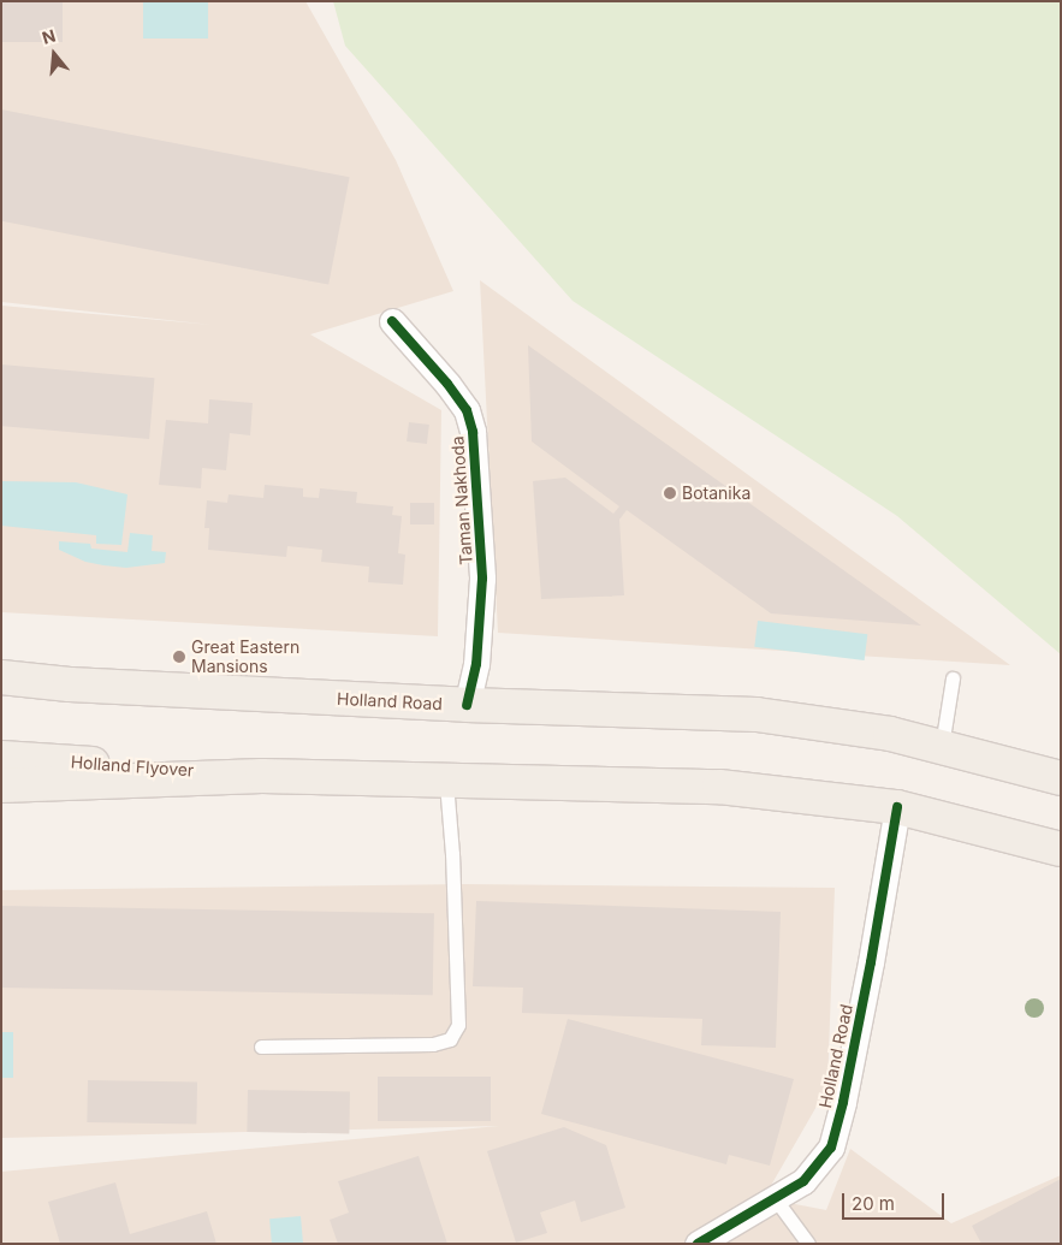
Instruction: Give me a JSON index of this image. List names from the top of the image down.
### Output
{
  "streets": {
    "main road": ["Holland Road", "Holland Flyover"],
    "street": ["Taman Nakhoda"]
  },
  "crossings": [
    ["Taman Nakhoda", "Holland Road"]
  ],
  "places": ["Botanika", "Great Eastern Mansions"],
  "scale_bar": "20 m",
  "north": "top"
}
